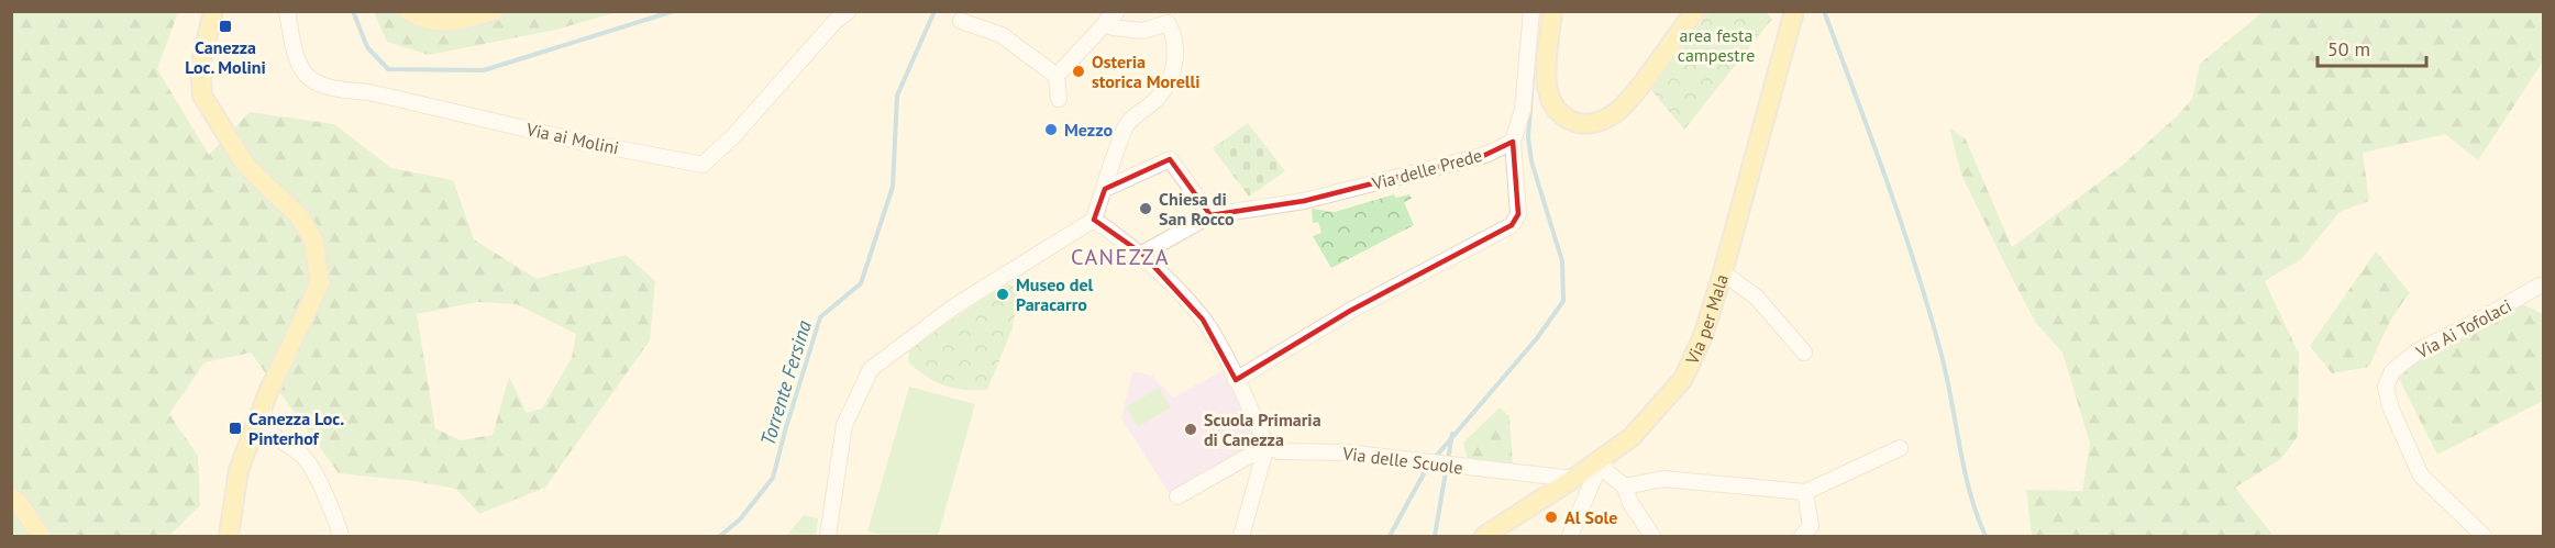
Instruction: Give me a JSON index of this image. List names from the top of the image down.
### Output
{
  "streets": {
    "main road": ["Via per Mala"],
    "street": [
      "Via ai Molini",
      "Via delle Prede",
      "Via Ai Tofolaci",
      "Via delle Scuole"
    ]
  },
  "crossings": [
    ["Via per Mala", "Via delle Scuole"]
  ],
  "districts": ["CANEZZA"],
  "water": ["Torrente Fersina"],
  "parks": ["area festa campestre"],
  "places": {
    "transit": ["Canezza Loc. Molini", "Canezza Loc. Pinterhof"],
    "other": [
      "Osteria storica Morelli",
      "Mezzo",
      "Chiesa di San Rocco",
      "Museo del Paracarro",
      "Scuola Primaria di Canezza",
      "Al Sole"
    ]
  },
  "scale_bar": "50 m"
}
